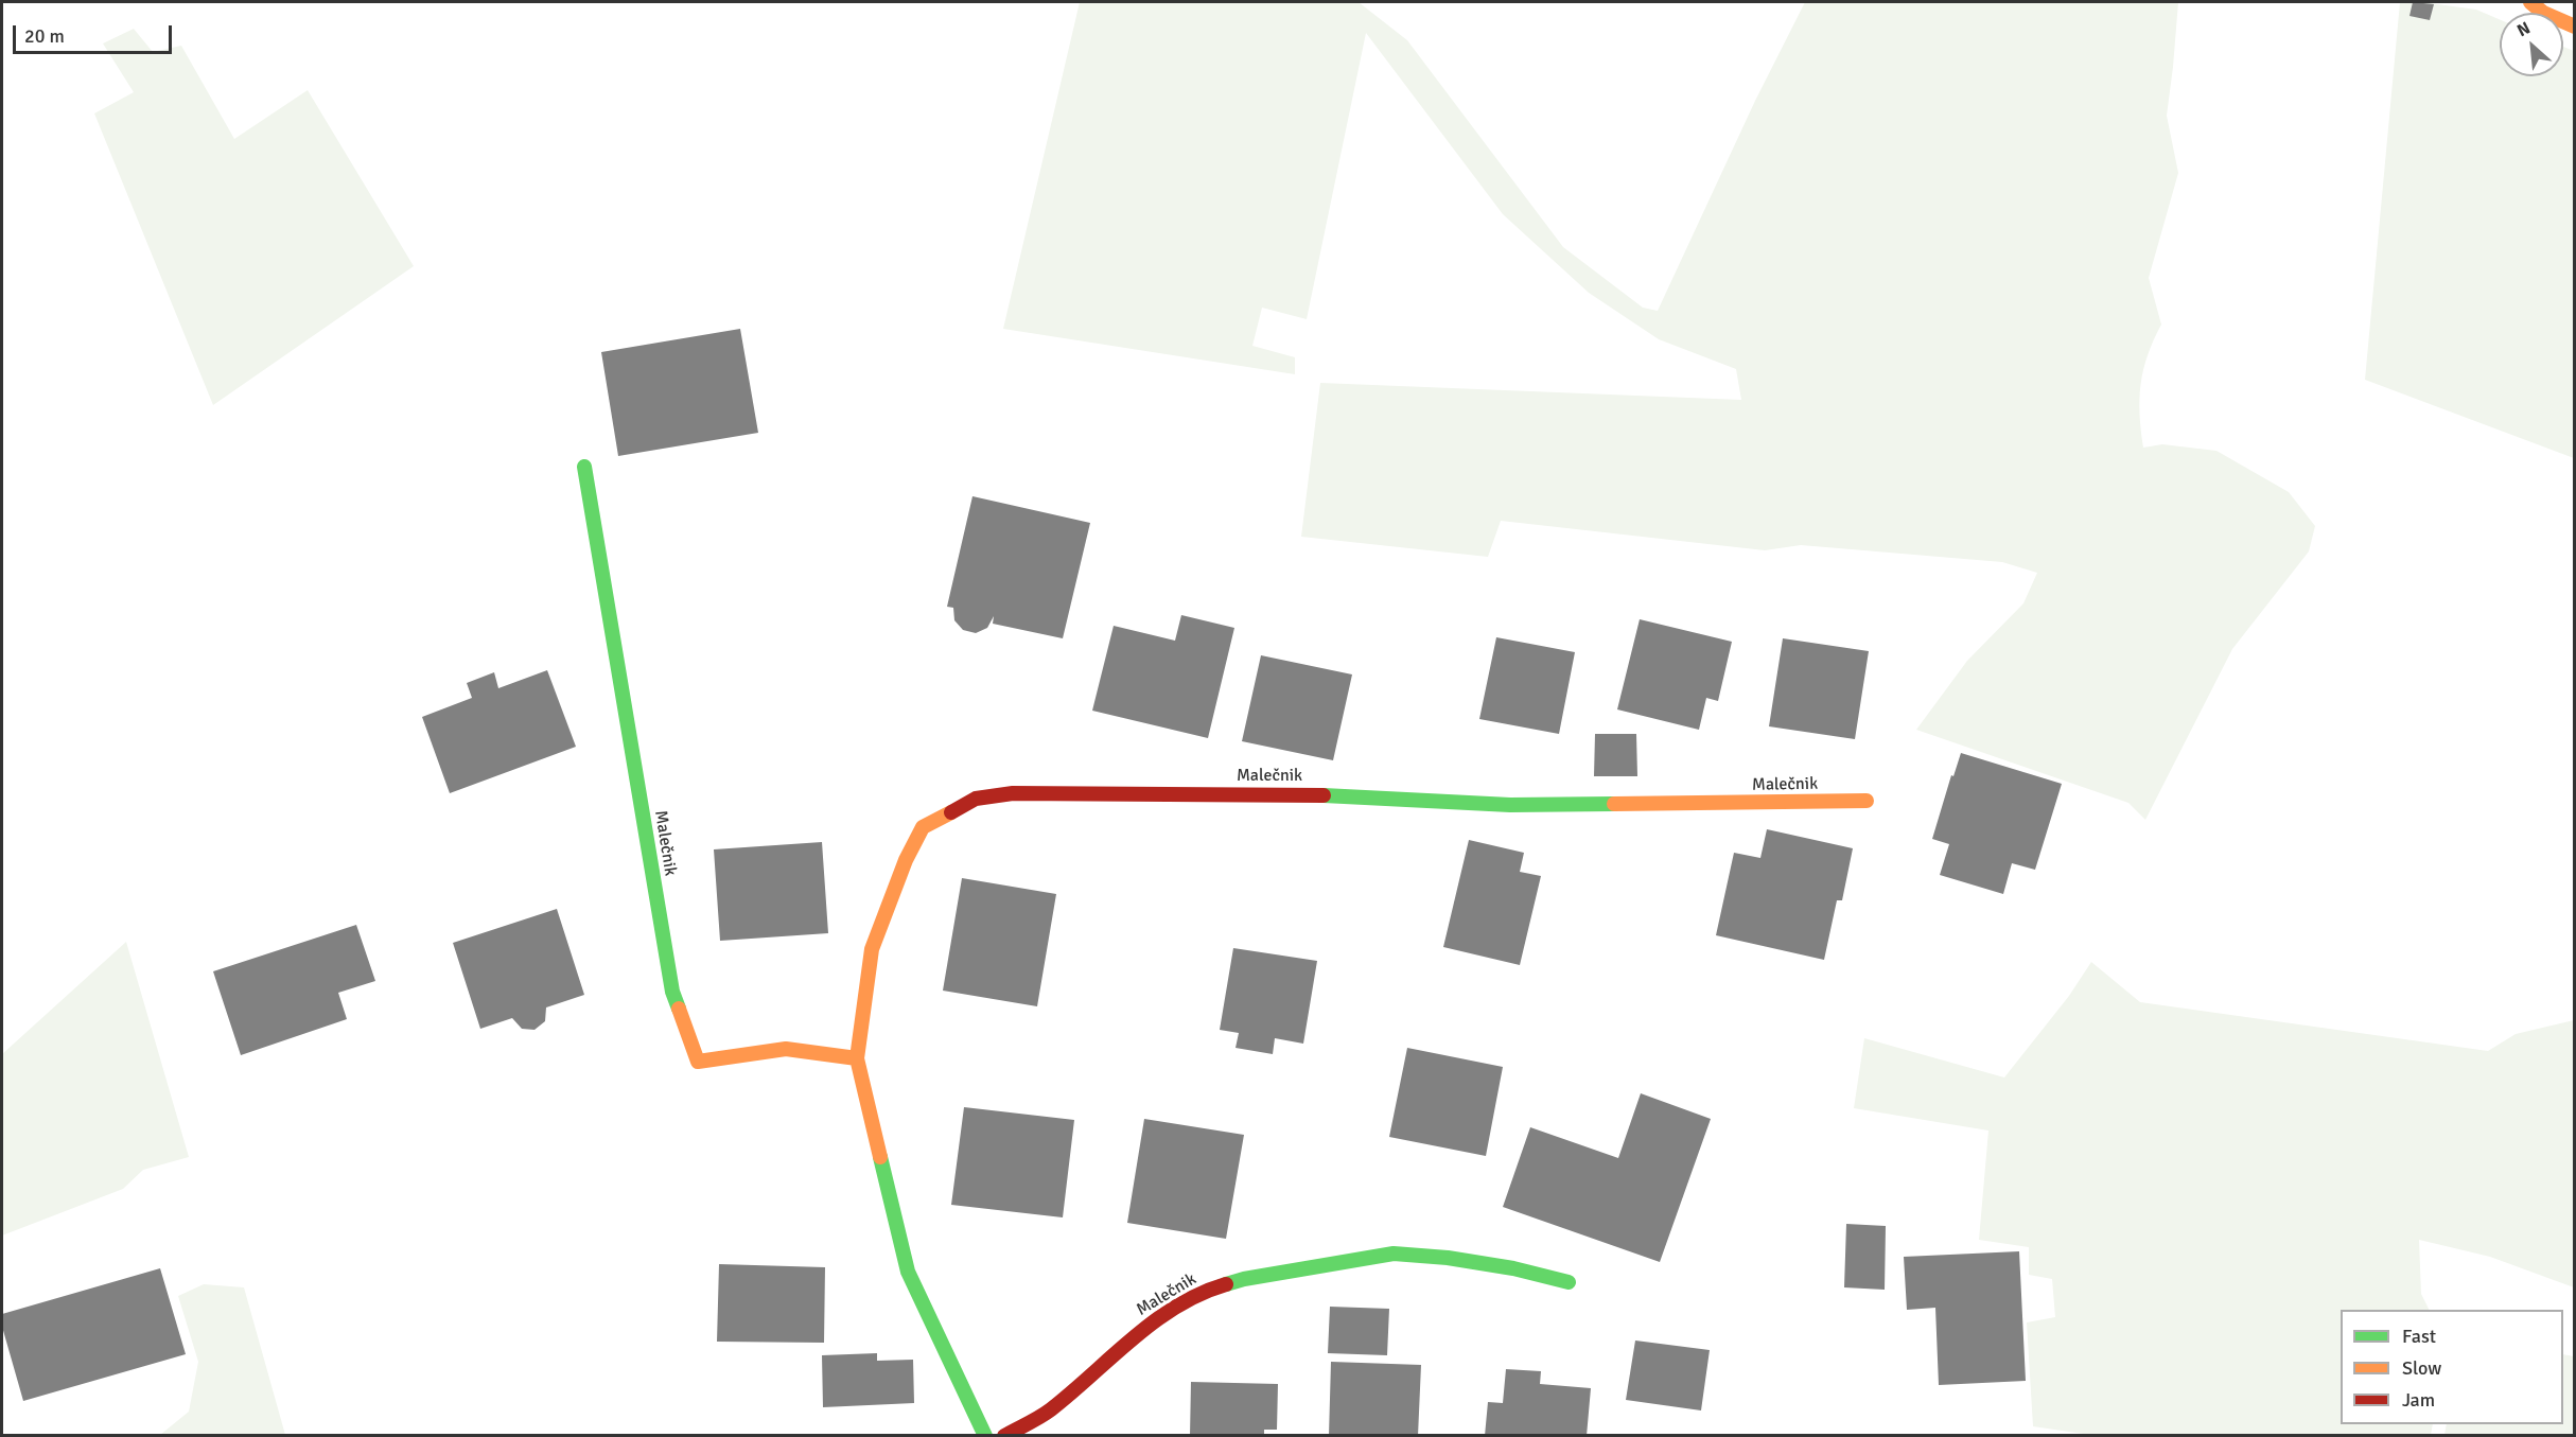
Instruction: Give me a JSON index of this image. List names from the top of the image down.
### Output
{
  "streets": {
    "street": ["Malečnik"]
  },
  "legend": ["Fast", "Slow", "Jam"],
  "scale_bar": "20 m",
  "north": "top left"
}
